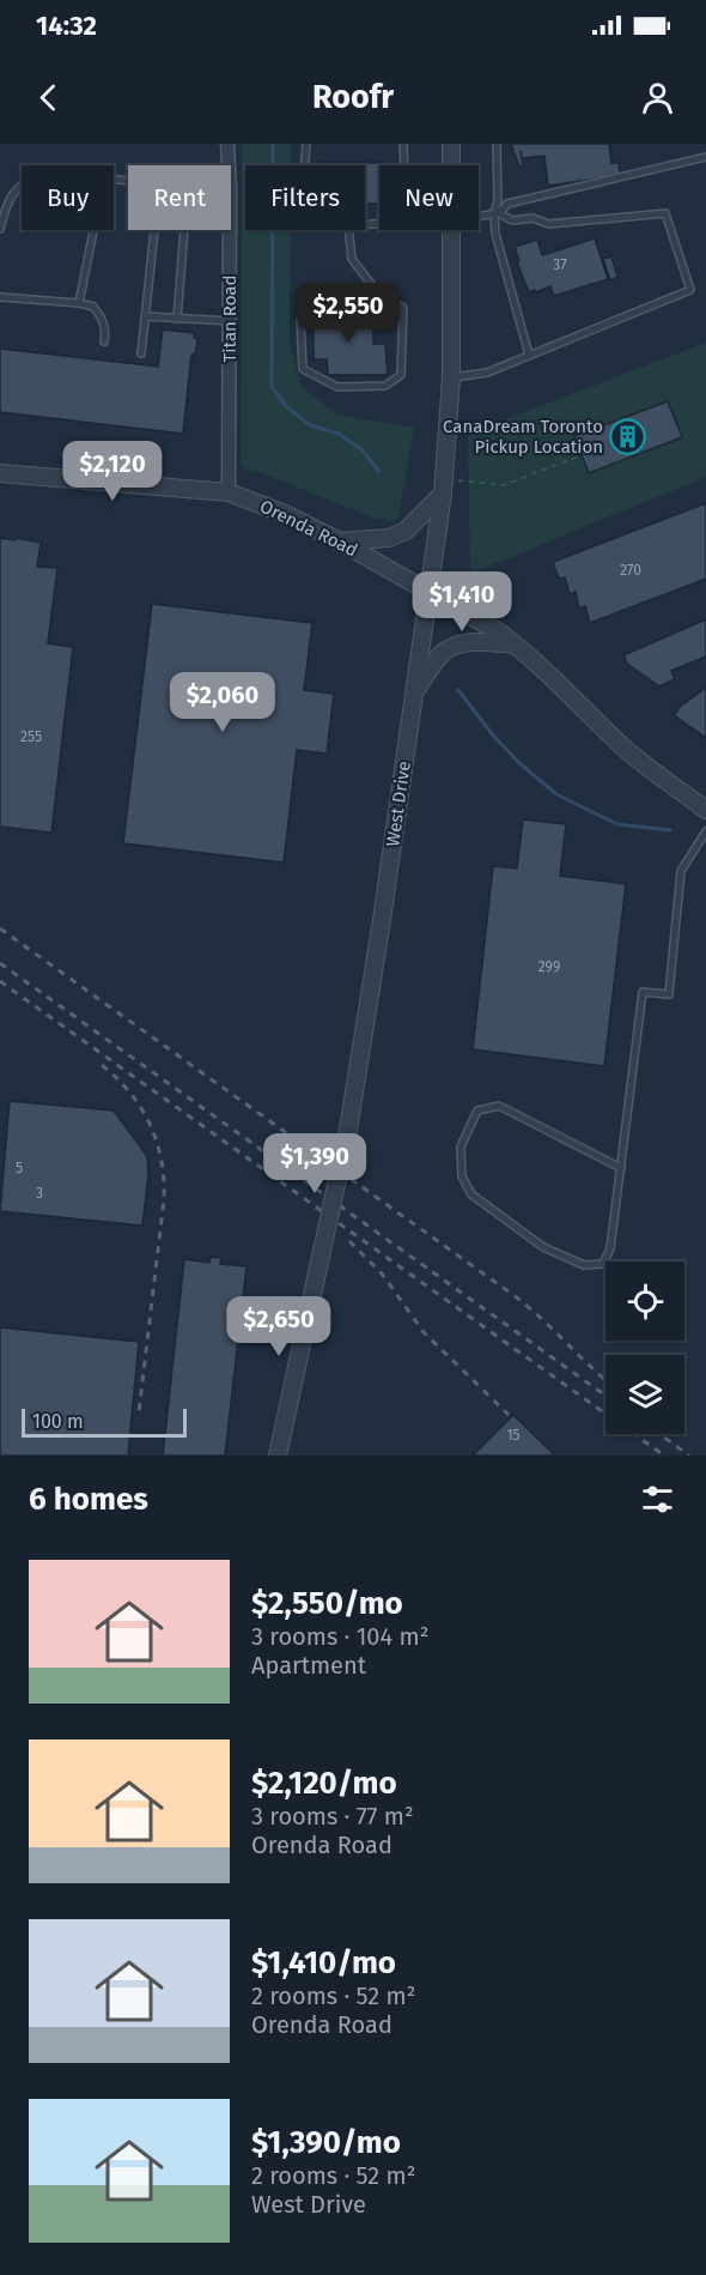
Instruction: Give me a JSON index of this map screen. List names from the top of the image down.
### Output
{
  "streets": {
    "street": ["Titan Road", "Orenda Road", "West Drive"]
  },
  "crossings": [
    ["Titan Road", "Orenda Road"],
    ["Orenda Road", "West Drive"]
  ],
  "places": {
    "building": ["CanaDream Toronto Pickup Location"]
  },
  "house_numbers": [
    "37",
    "270",
    "255",
    "299",
    "5",
    "3",
    "15"
  ],
  "scale_bar": "100 m",
  "page": {
    "status": "14:32",
    "header": "Roofr",
    "chip": [
      "Buy",
      "Rent",
      "Filters",
      "New"
    ],
    "price": [
      "$2,550",
      "$2,120",
      "$1,410",
      "$2,060",
      "$1,390",
      "$2,650"
    ],
    "scale": "100 m",
    "heading": "6 homes",
    "list": [
      {
        "name": "$2,550/mo",
        "note": "3 rooms · 104 m² · Apartment"
      },
      {
        "name": "$2,120/mo",
        "note": "3 rooms · 77 m² · Orenda Road"
      },
      {
        "name": "$1,410/mo",
        "note": "2 rooms · 52 m² · Orenda Road"
      },
      {
        "name": "$1,390/mo",
        "note": "2 rooms · 52 m² · West Drive"
      }
    ]
  }
}
